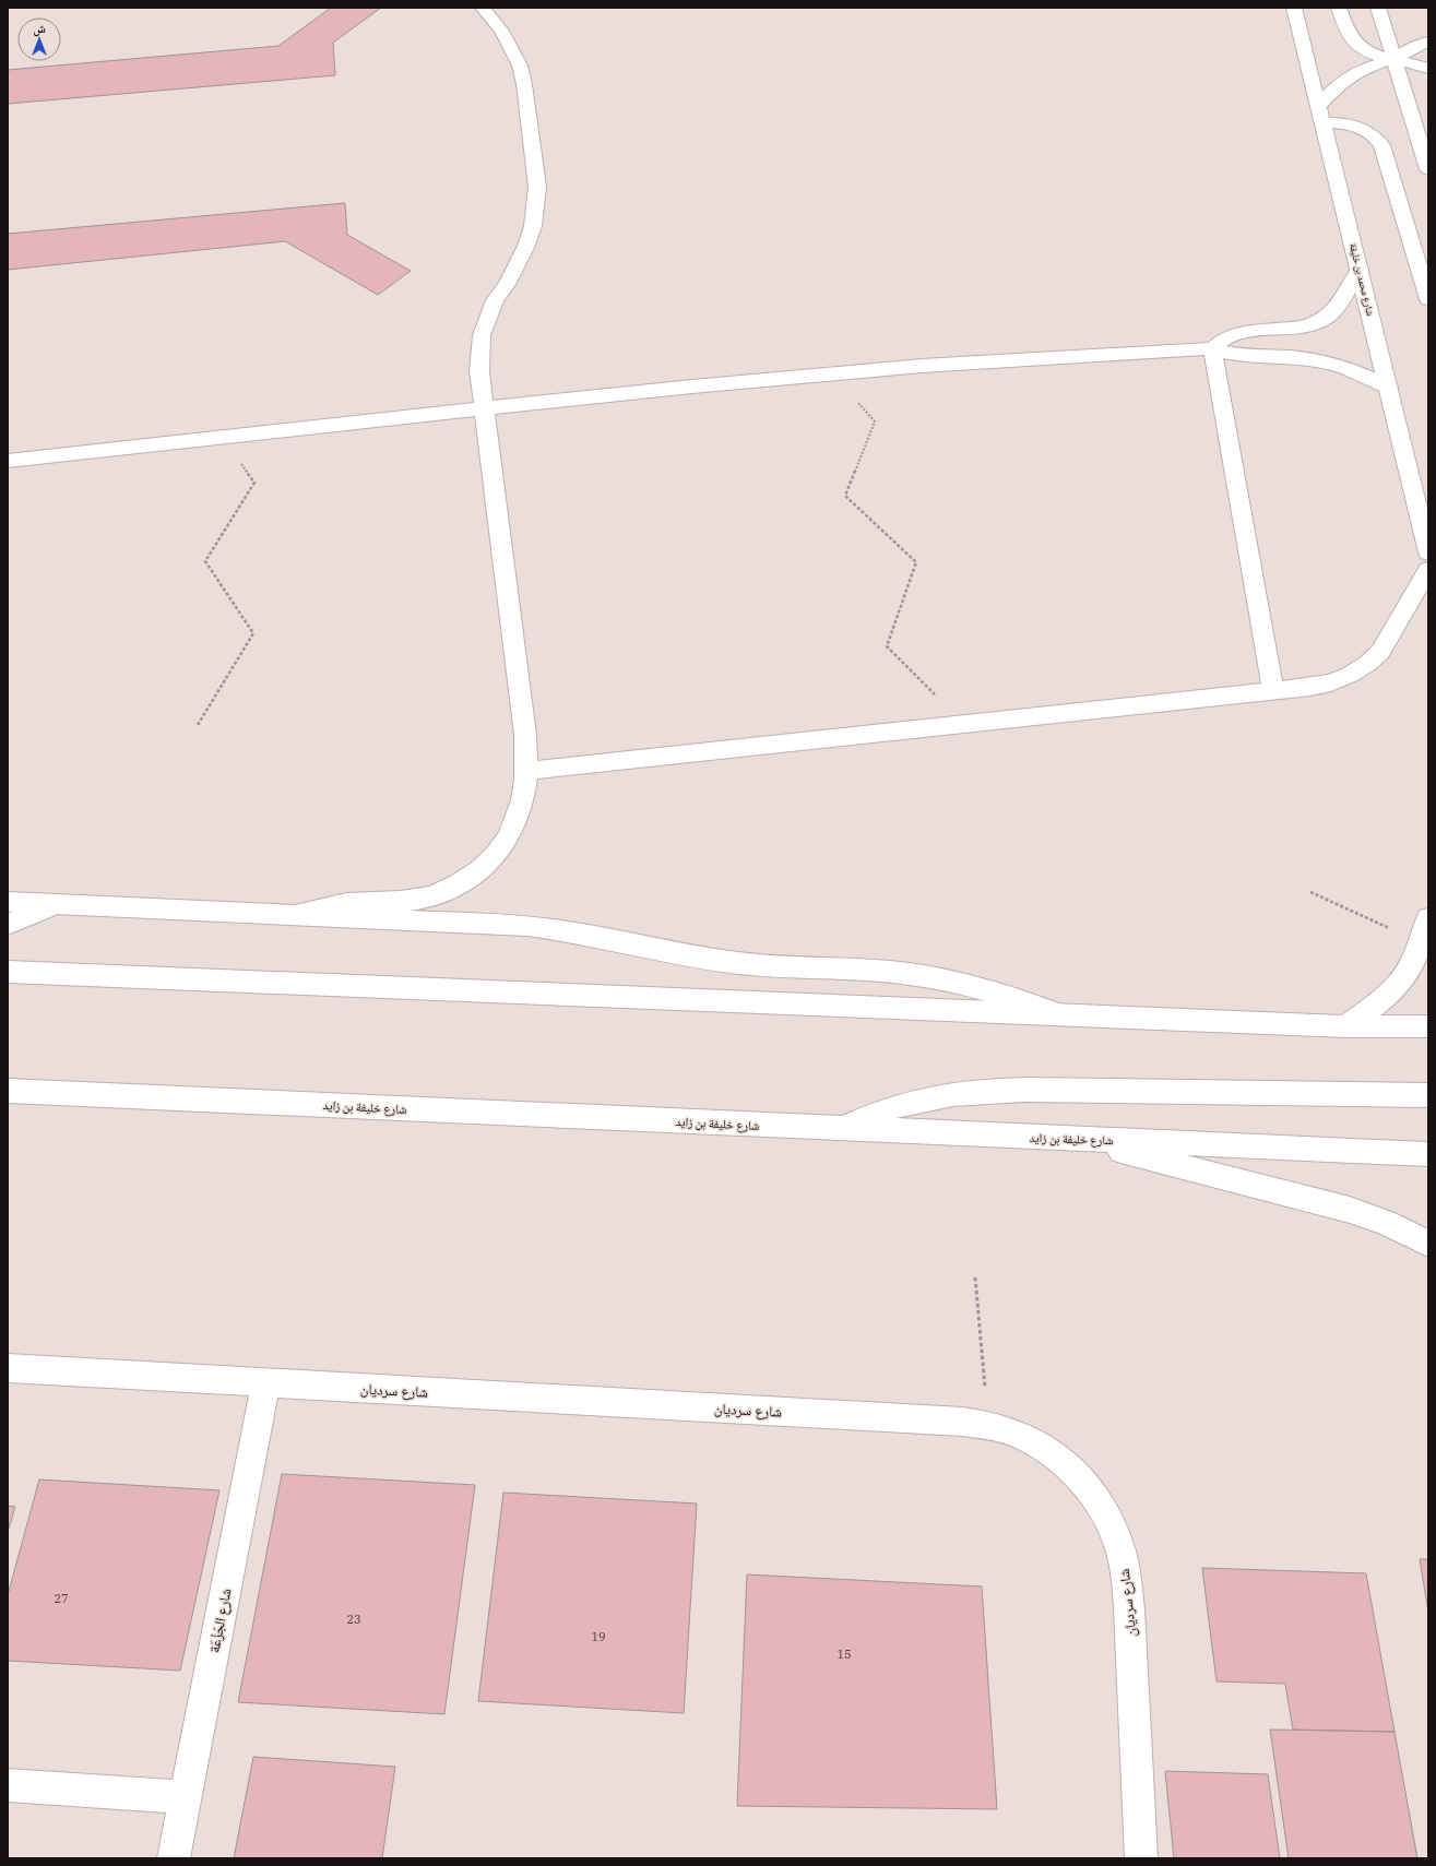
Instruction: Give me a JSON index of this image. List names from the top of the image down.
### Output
{
  "streets": {
    "main road": [
      "شارع محمد بن خليفة",
      "شارع خليفة بن زايد",
      "شارع سرديان",
      "شارع الجَزْعَة"
    ]
  },
  "crossings": [
    ["شارع سرديان", "شارع الجَزْعَة"]
  ],
  "house_numbers": [
    "27",
    "23",
    "19",
    "15"
  ],
  "north": "top"
}
